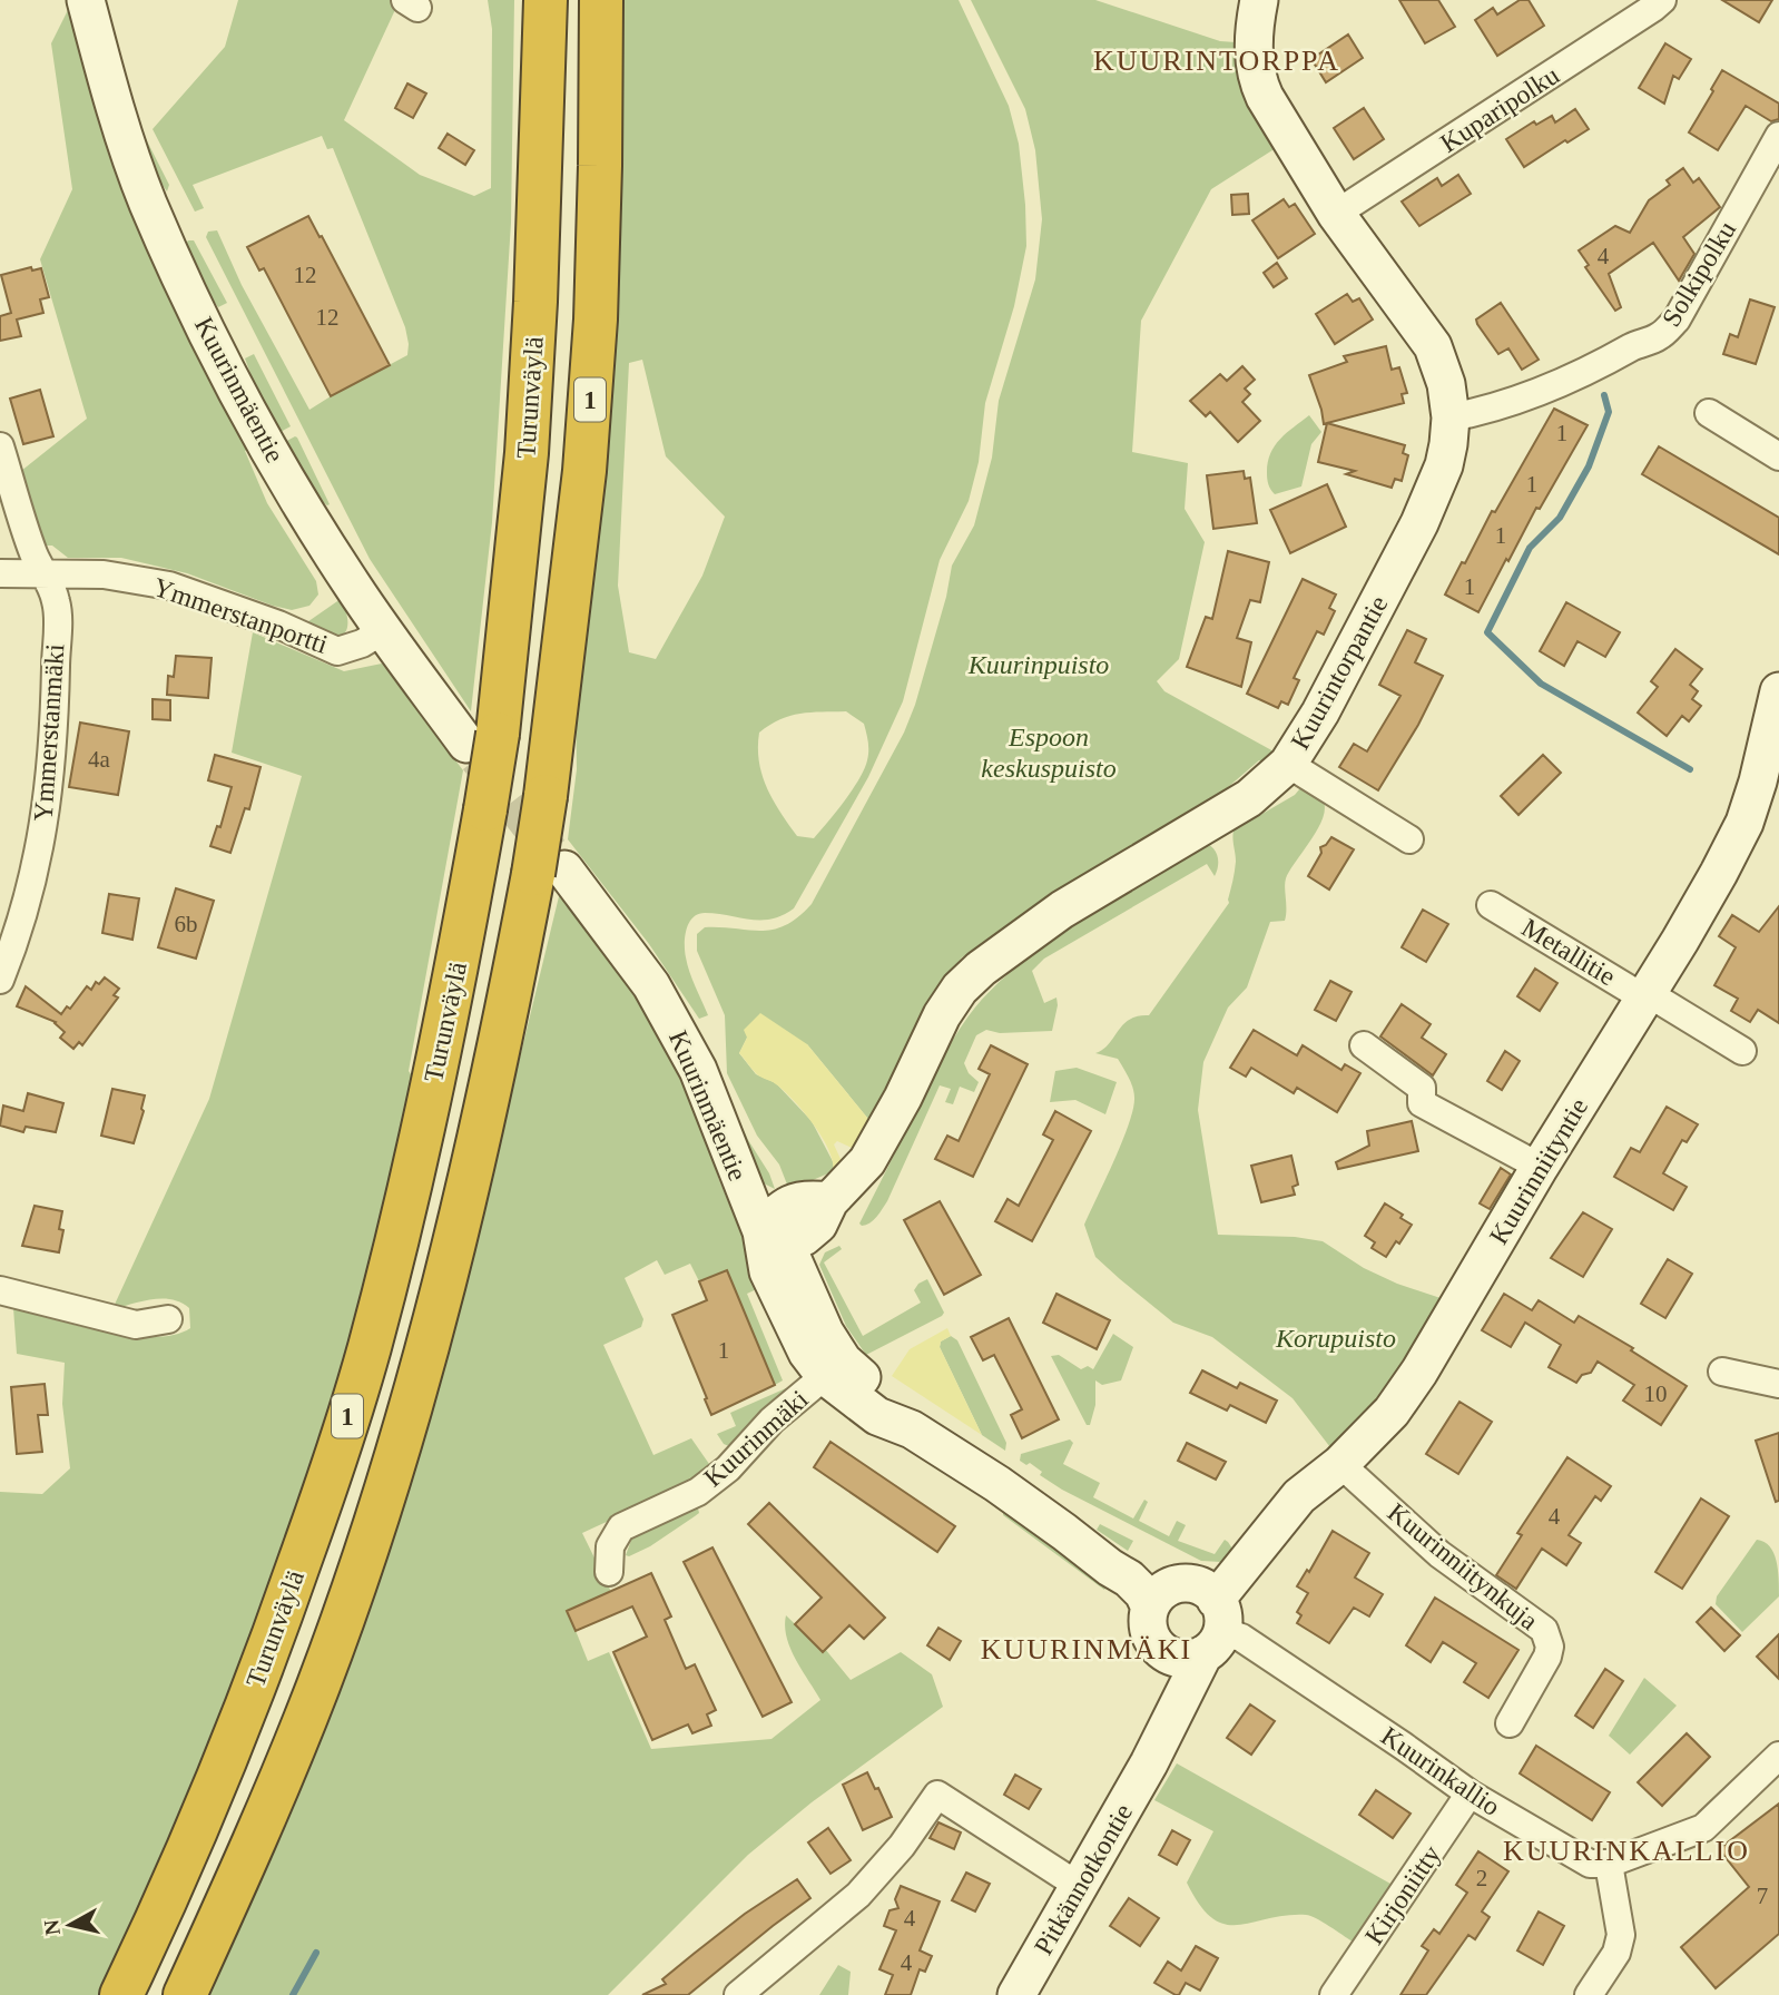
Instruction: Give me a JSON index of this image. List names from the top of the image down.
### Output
{
  "streets": {
    "highway": ["Turunväylä", "1"],
    "street": [
      "Kuparipolku",
      "Solkipolku",
      "Kuurinmäentie",
      "Ymmerstanportti",
      "Kuurintorpantie",
      "Ymmerstanmäki",
      "Metallitie",
      "Kuurinniityntie",
      "Kuurinmäki",
      "Kuurinniitynkuja",
      "Kuurinkallio",
      "Pitkännotkontie",
      "Kirjoniitty"
    ]
  },
  "crossings": [
    ["Kuparipolku", "Kuurintorpantie"],
    ["Solkipolku", "Kuurintorpantie"],
    ["Kuurinmäentie", "Turunväylä"],
    ["Kuurinmäentie", "1"],
    ["Kuurinmäentie", "Ymmerstanportti"],
    ["Kuurinmäentie", "Kuurintorpantie"],
    ["Kuurinmäentie", "Kuurinniityntie"],
    ["Kuurinmäentie", "Kuurinmäki"],
    ["Kuurinmäentie", "Kuurinkallio"],
    ["Kuurinmäentie", "Pitkännotkontie"],
    ["Ymmerstanportti", "Ymmerstanmäki"],
    ["Metallitie", "Kuurinniityntie"],
    ["Kuurinniityntie", "Kuurinniitynkuja"],
    ["Kuurinniityntie", "Kuurinkallio"],
    ["Kuurinniityntie", "Pitkännotkontie"],
    ["Kuurinkallio", "Pitkännotkontie"],
    ["Kuurinkallio", "Kirjoniitty"]
  ],
  "districts": ["KUURINTORPPA", "KUURINMÄKI", "KUURINKALLIO"],
  "parks": ["Kuurinpuisto", "Espoon keskuspuisto", "Korupuisto"],
  "house_numbers": [
    "4",
    "12",
    "12",
    "1",
    "1",
    "1",
    "1",
    "4a",
    "6b",
    "1",
    "10",
    "4",
    "2",
    "7",
    "4",
    "4"
  ],
  "north": "left"
}
